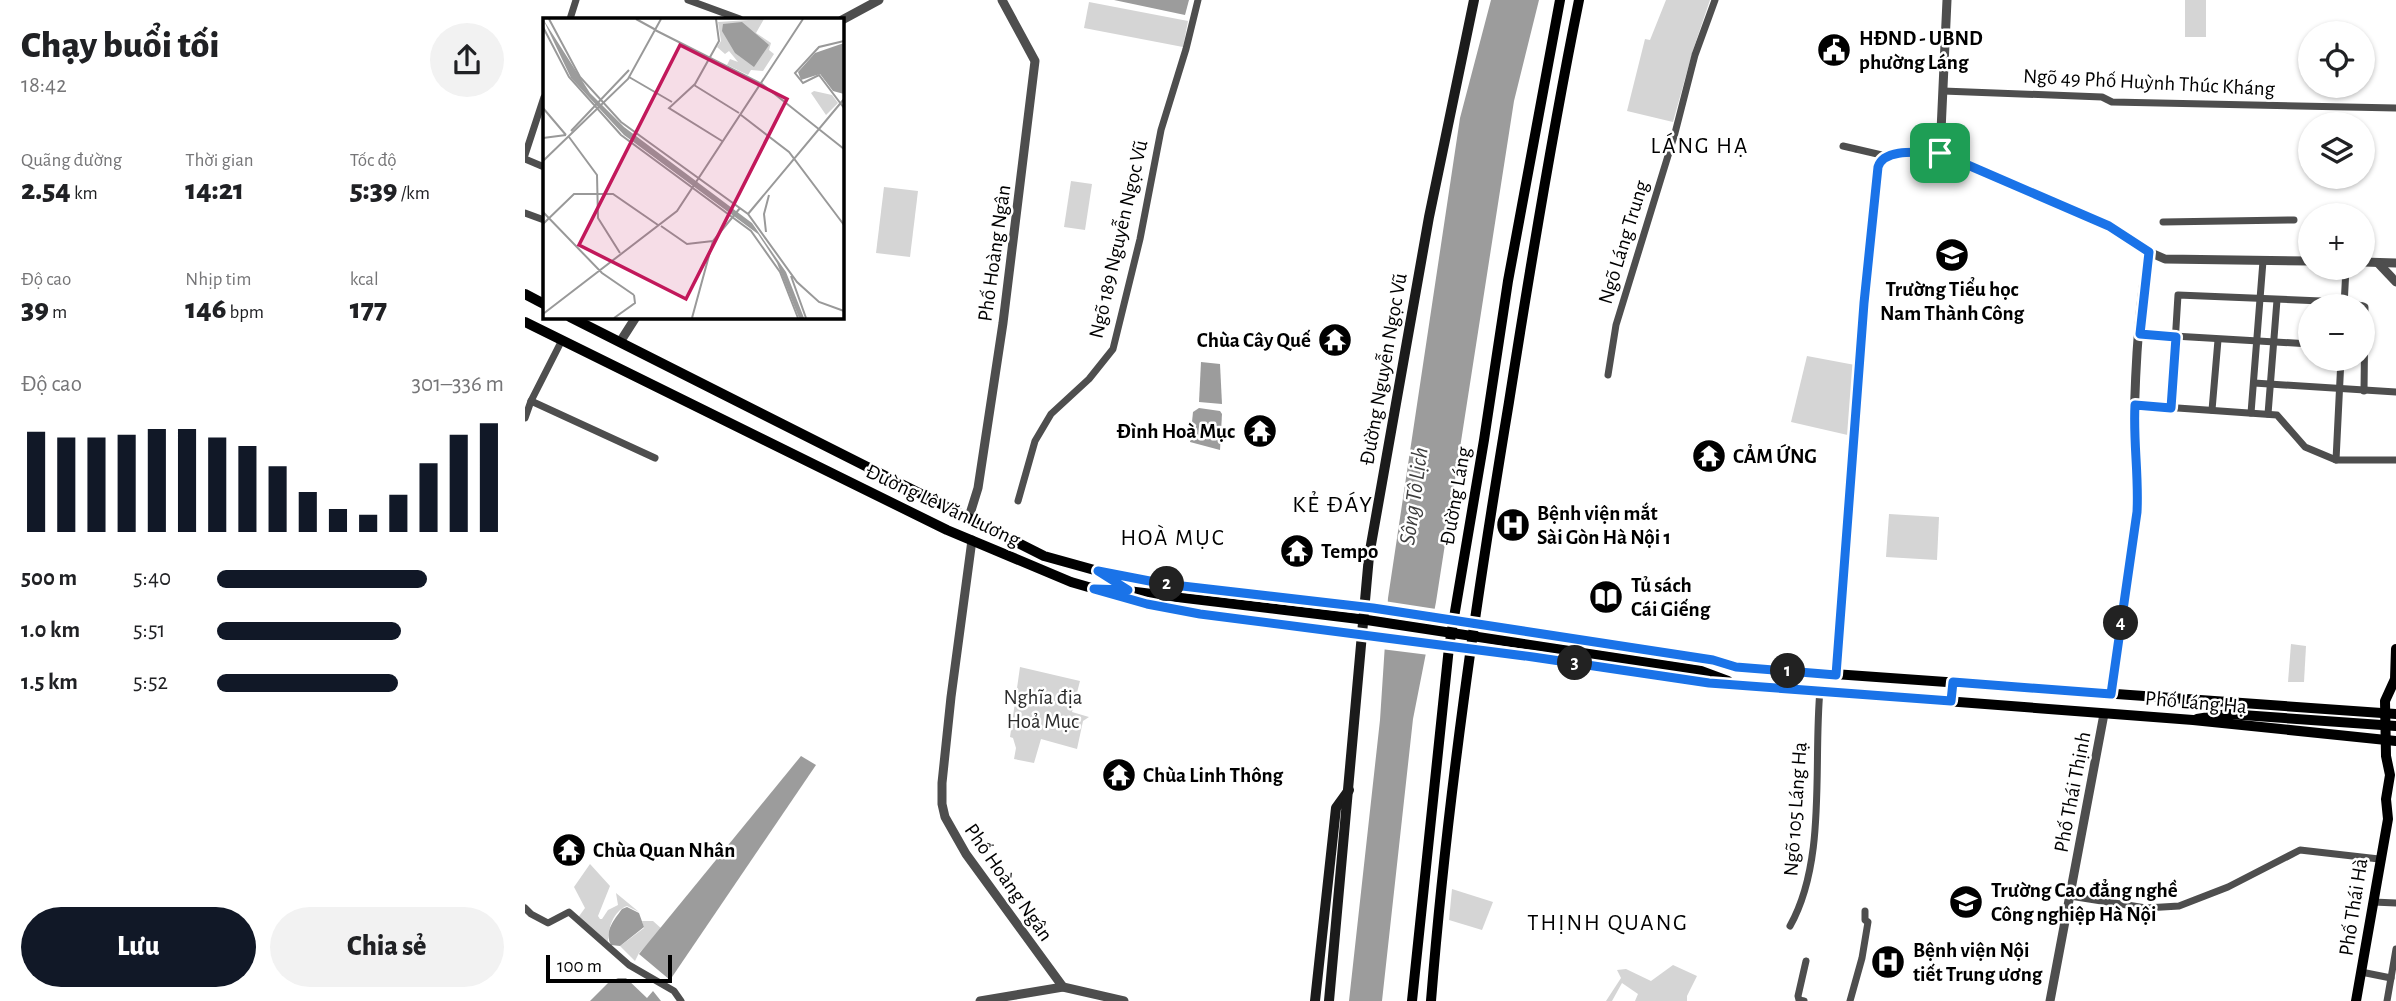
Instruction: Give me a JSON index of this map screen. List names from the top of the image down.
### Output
{
  "streets": {
    "main road": [
      "Đường Nguyễn Ngọc Vũ",
      "Đường Láng",
      "Đường Lê Văn Lương",
      "Phố Láng Hạ",
      "Phố Thái Hà"
    ],
    "street": [
      "Ngõ 49 Phố Huỳnh Thúc Kháng",
      "Ngõ 189 Nguyễn Ngọc Vũ",
      "Ngõ Láng Trung",
      "Phố Hoàng Ngân",
      "Phố Thái Thịnh",
      "Ngõ 105 Láng Hạ"
    ]
  },
  "crossings": [
    ["Phố Hoàng Ngân", "Đường Lê Văn Lương"],
    ["Đường Nguyễn Ngọc Vũ", "Đường Lê Văn Lương"],
    ["Đường Láng", "Đường Lê Văn Lương"],
    ["Đường Láng", "Phố Láng Hạ"],
    ["Đường Lê Văn Lương", "Phố Láng Hạ"],
    ["Phố Láng Hạ", "Phố Thái Thịnh"],
    ["Phố Láng Hạ", "Ngõ 105 Láng Hạ"],
    ["Phố Láng Hạ", "Phố Thái Hà"]
  ],
  "districts": [
    "LÁNG HẠ",
    "KẺ ĐÁY",
    "HOÀ MỤC",
    "THỊNH QUANG"
  ],
  "water": ["Sông Tô Lịch"],
  "parks": ["Nghĩa địa Hoả Mục"],
  "places": {
    "public building": ["HĐND - UBND phường Láng"],
    "school or university": ["Trường Tiểu học Nam Thành Công", "Trường Cao đẳng nghề Công nghiệp Hà Nội"],
    "temple": [
      "Chùa Cây Quế",
      "Đình Hoà Mục",
      "CẢM ỨNG",
      "Tempo",
      "Chùa Linh Thông",
      "Chùa Quan Nhân"
    ],
    "hospital": ["Bệnh viện mắt Sài Gòn Hà Nội 1", "Bệnh viện Nội tiết Trung ương"],
    "library": ["Tủ sách Cái Giếng"]
  },
  "scale_bar": "100 m",
  "page": {
    "heading": ["Chạy buổi tối", "18:42"],
    "map_buttons": ["+", "−"],
    "stats": [
      ["Quãng đường", "2.54 km"],
      ["Thời gian", "14:21"],
      ["Tốc độ", "5:39 /km"],
      ["Độ cao", "39 m"],
      ["Nhịp tim", "146 bpm"],
      ["kcal", "177"]
    ],
    "chart": ["Độ cao", "301–336 m"],
    "list": [
      {
        "name": "500 m",
        "note": "5:40"
      },
      {
        "name": "1.0 km",
        "note": "5:51"
      },
      {
        "name": "1.5 km",
        "note": "5:52"
      }
    ],
    "pins": [
      "2",
      "4",
      "3",
      "1"
    ],
    "buttons": ["Lưu", "Chia sẻ"],
    "scale": "100 m"
  }
}
